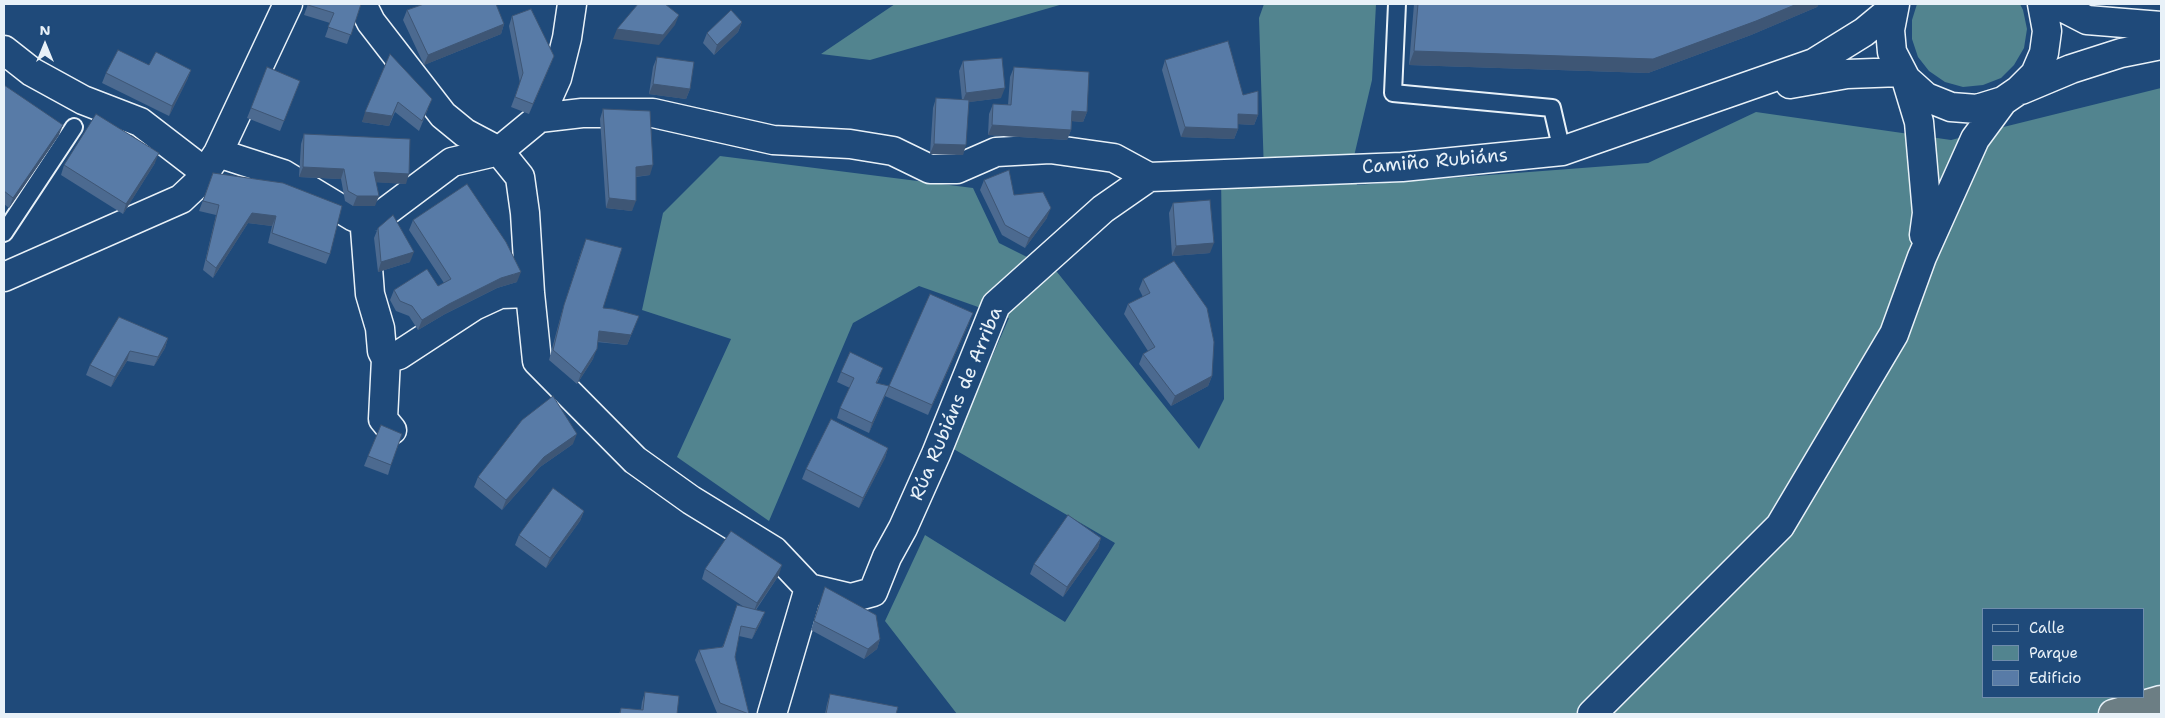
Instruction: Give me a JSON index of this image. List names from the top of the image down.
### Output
{
  "streets": {
    "street": ["Camiño Rubiáns", "Rúa Rubiáns de Arriba"]
  },
  "crossings": [
    ["Camiño Rubiáns", "Rúa Rubiáns de Arriba"]
  ],
  "legend": ["Calle", "Parque", "Edificio"],
  "north": "top"
}
